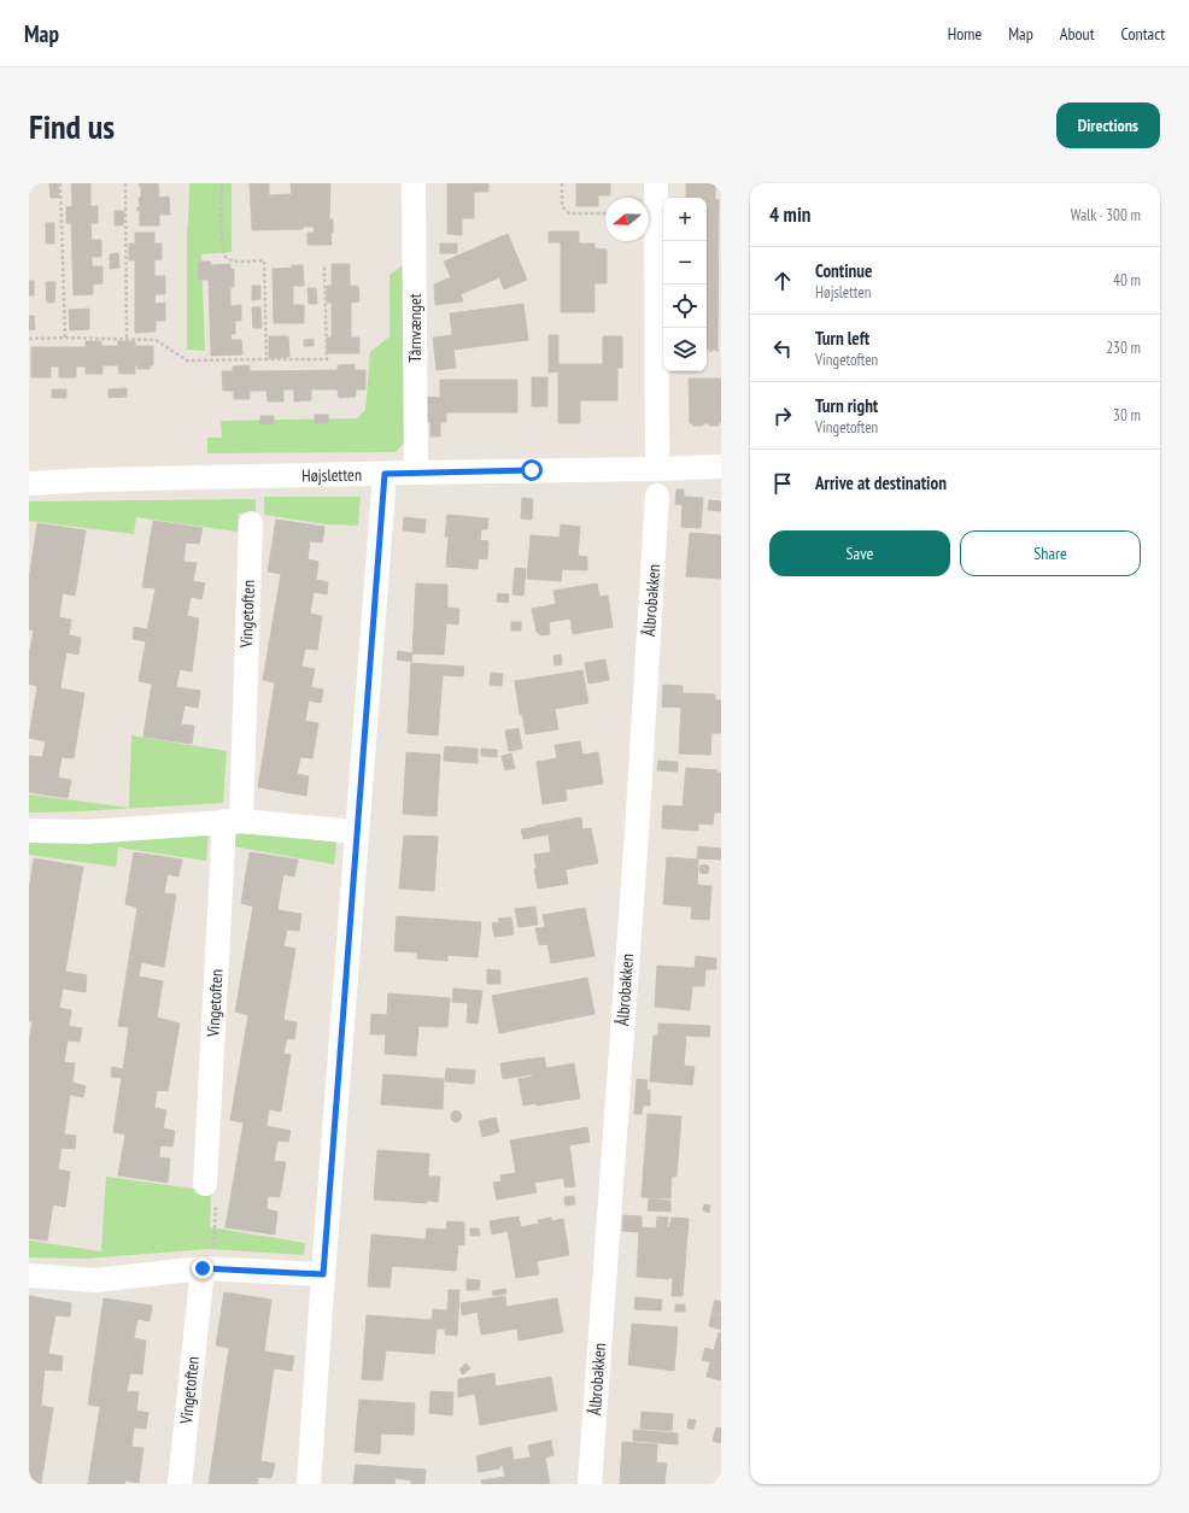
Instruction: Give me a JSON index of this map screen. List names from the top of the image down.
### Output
{
  "streets": {
    "street": [
      "Tårnvænget",
      "Højsletten",
      "Ålbrobakken",
      "Vingetoften"
    ]
  },
  "crossings": [
    ["Tårnvænget", "Højsletten"]
  ],
  "north": "left",
  "page": {
    "header": "Map",
    "nav": [
      "Home",
      "Map",
      "About",
      "Contact"
    ],
    "buttons": [
      "Directions",
      ["Save", "Share"]
    ],
    "title": "Find us",
    "heading": ["4 min", "Walk · 300 m"],
    "map_buttons": ["+", "−"],
    "list": [
      ["Continue", "Højsletten", "40 m"],
      ["Turn left", "Vingetoften", "230 m"],
      ["Turn right", "Vingetoften", "30 m"],
      "Arrive at destination"
    ]
  }
}
